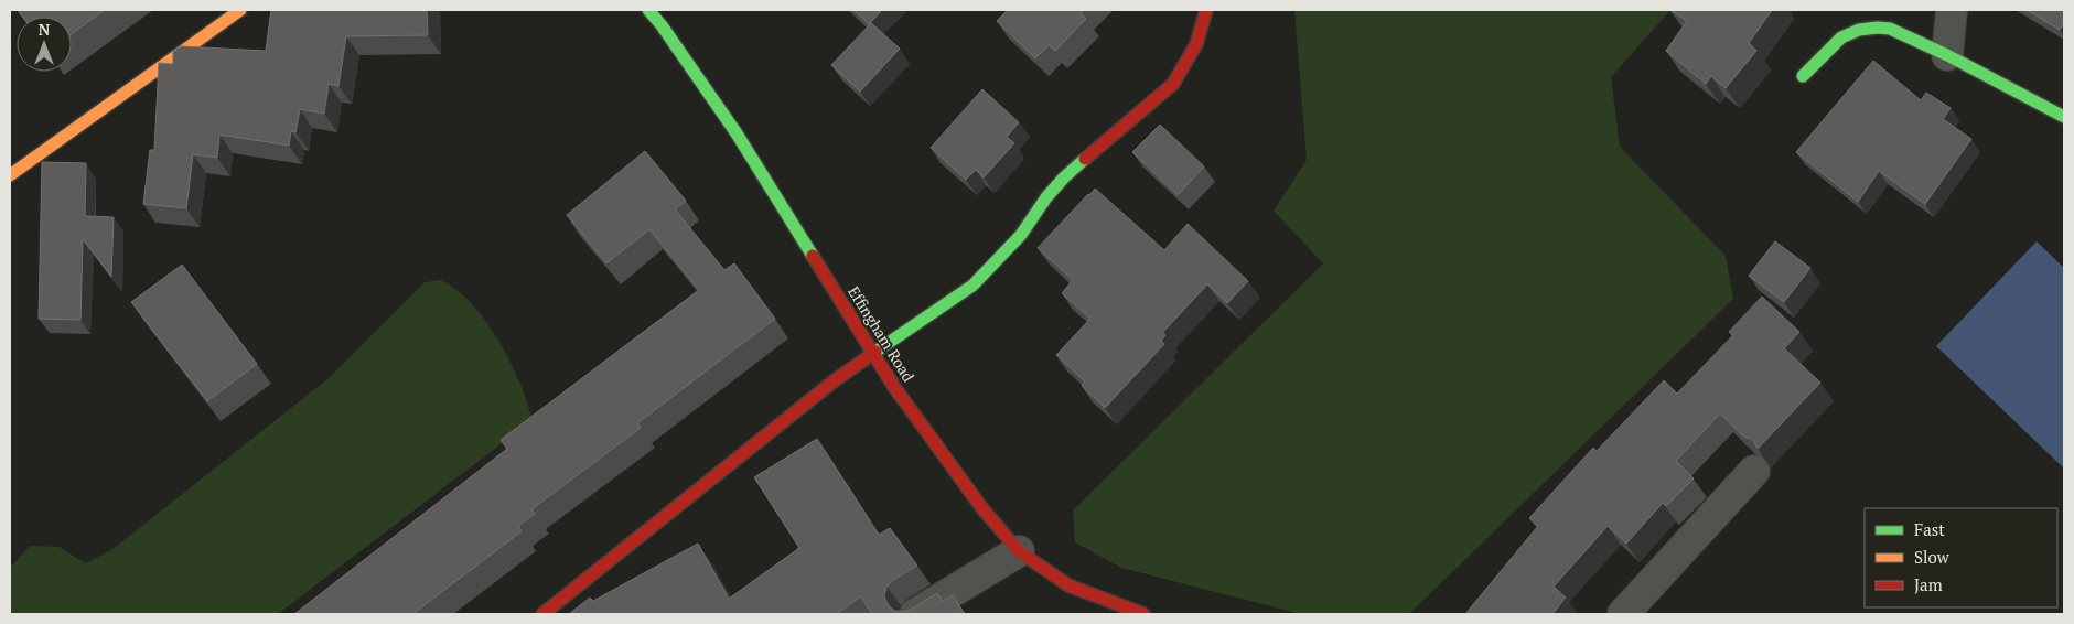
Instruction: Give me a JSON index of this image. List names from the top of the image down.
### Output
{
  "streets": {
    "street": ["Effingham Road"]
  },
  "legend": ["Fast", "Slow", "Jam"],
  "north": "top"
}
